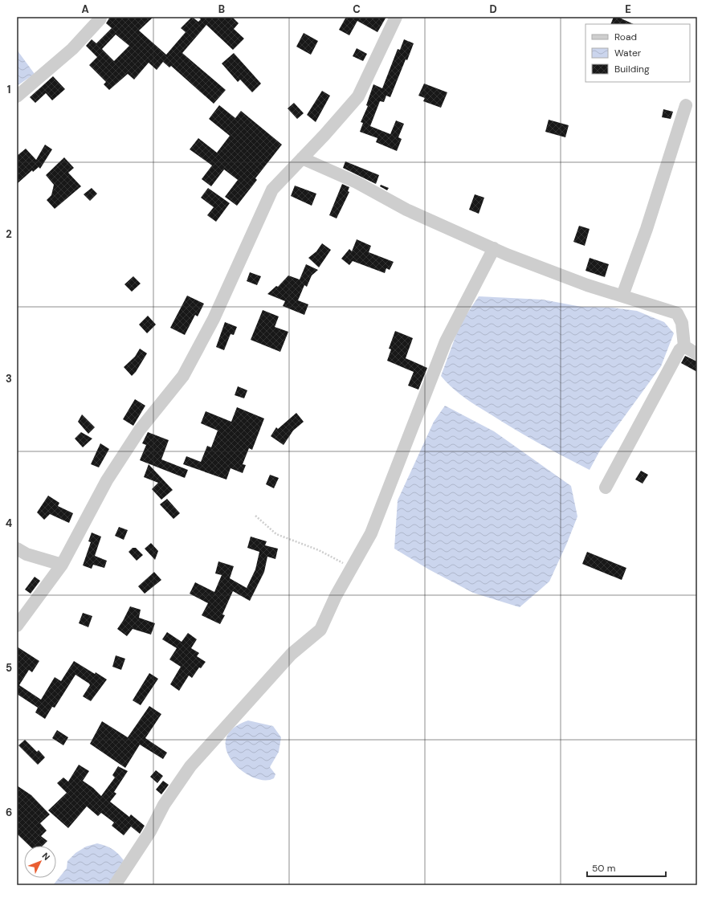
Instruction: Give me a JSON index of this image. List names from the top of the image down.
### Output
{
  "legend": ["Road", "Water", "Building"],
  "scale_bar": "50 m",
  "north": "top right",
  "grid": {
    "columns": [
      "A",
      "B",
      "C",
      "D",
      "E"
    ],
    "rows": [
      "1",
      "2",
      "3",
      "4",
      "5",
      "6"
    ]
  }
}
